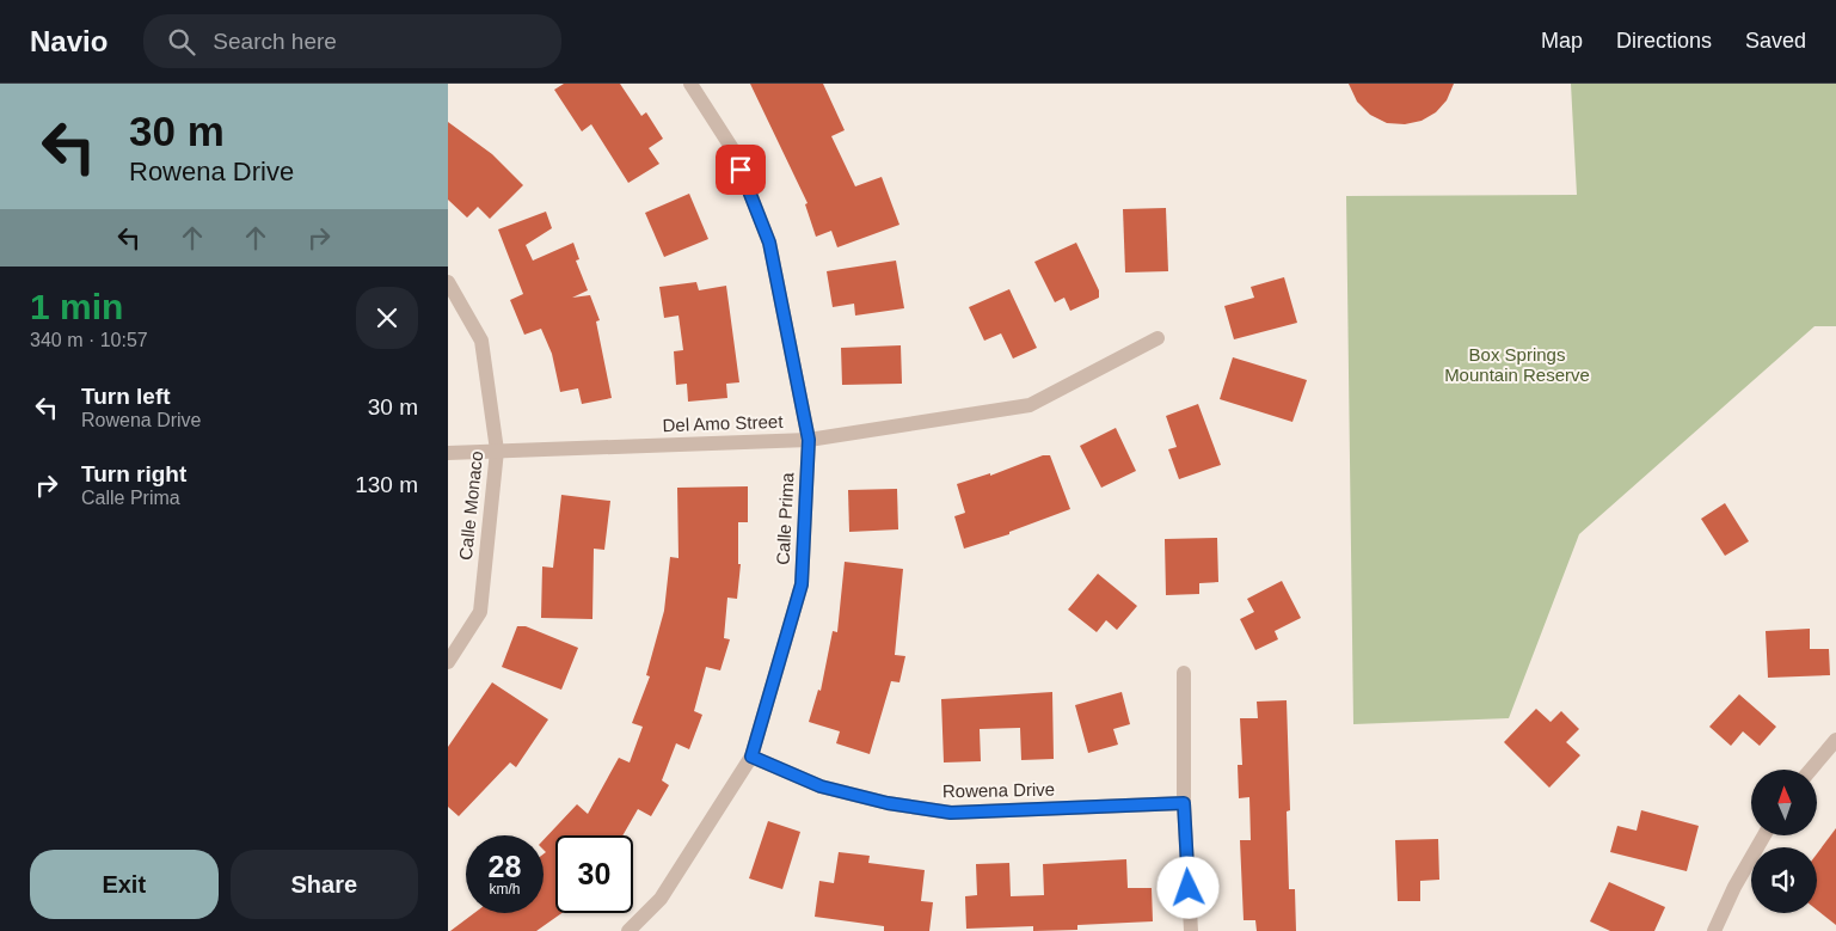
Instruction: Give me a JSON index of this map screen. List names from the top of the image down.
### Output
{
  "streets": {
    "street": [
      "Del Amo Street",
      "Calle Monaco",
      "Calle Prima",
      "Rowena Drive"
    ]
  },
  "crossings": [
    ["Del Amo Street", "Calle Monaco"],
    ["Del Amo Street", "Calle Prima"],
    ["Calle Prima", "Rowena Drive"]
  ],
  "parks": ["Box Springs Mountain Reserve"],
  "north": "top",
  "page": {
    "header": "Navio",
    "search": "Search here",
    "nav": ["Map", "Directions", "Saved"],
    "turn": ["30 m", "Rowena Drive"],
    "heading": ["1 min", "340 m · 10:57"],
    "list": [
      {
        "name": "Turn left",
        "note": "Rowena Drive",
        "value": "30 m"
      },
      {
        "name": "Turn right",
        "note": "Calle Prima",
        "value": "130 m"
      }
    ],
    "speed": "28 km/h",
    "limit": "30",
    "buttons": ["Exit", "Share"]
  }
}
